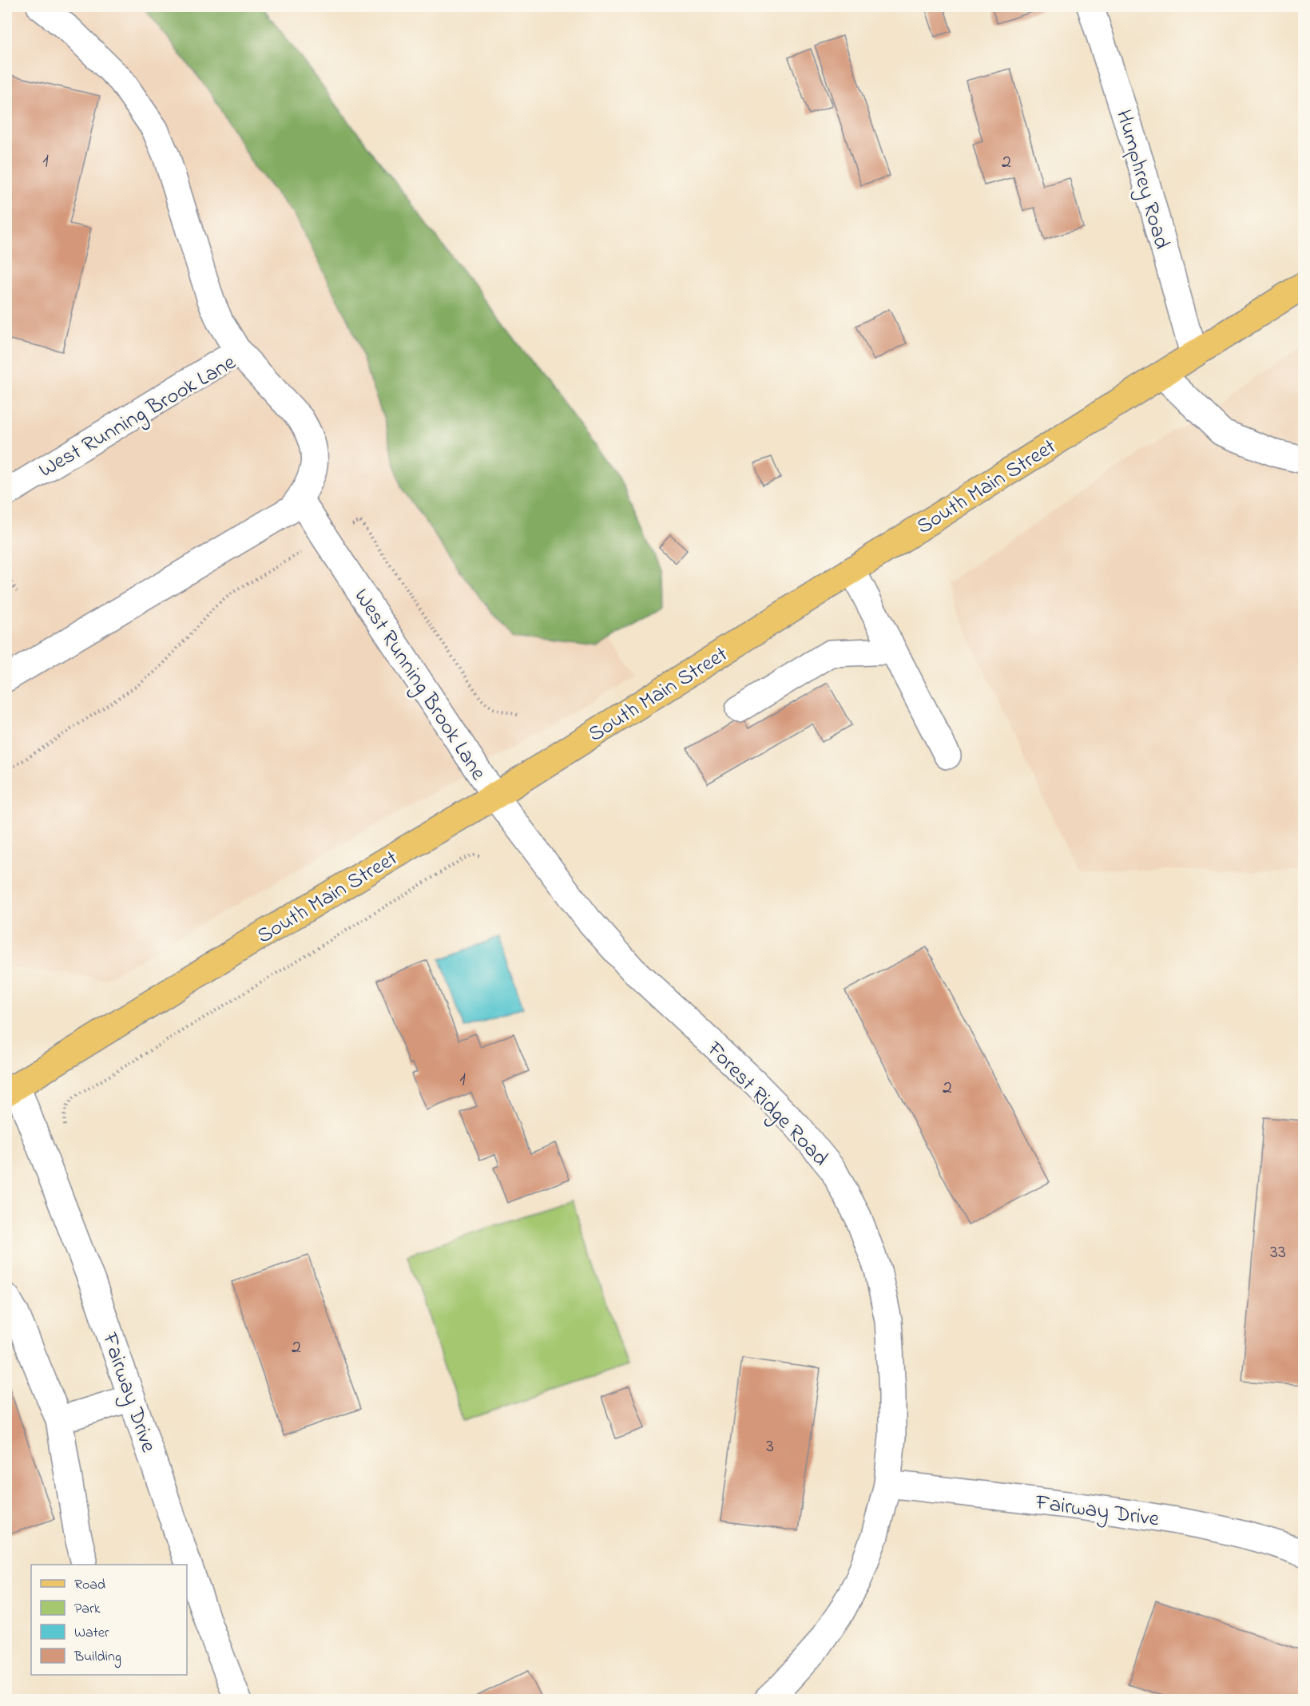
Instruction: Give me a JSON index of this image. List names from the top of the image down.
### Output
{
  "streets": {
    "main road": ["South Main Street"],
    "street": [
      "Humphrey Road",
      "West Running Brook Lane",
      "Forest Ridge Road",
      "Fairway Drive"
    ]
  },
  "crossings": [
    ["Humphrey Road", "South Main Street"],
    ["West Running Brook Lane", "South Main Street"],
    ["West Running Brook Lane", "Forest Ridge Road"],
    ["South Main Street", "Forest Ridge Road"],
    ["South Main Street", "Fairway Drive"],
    ["Forest Ridge Road", "Fairway Drive"]
  ],
  "house_numbers": [
    "1",
    "2",
    "1",
    "2",
    "33",
    "2",
    "3"
  ],
  "legend": [
    "Road",
    "Park",
    "Water",
    "Building"
  ]
}
